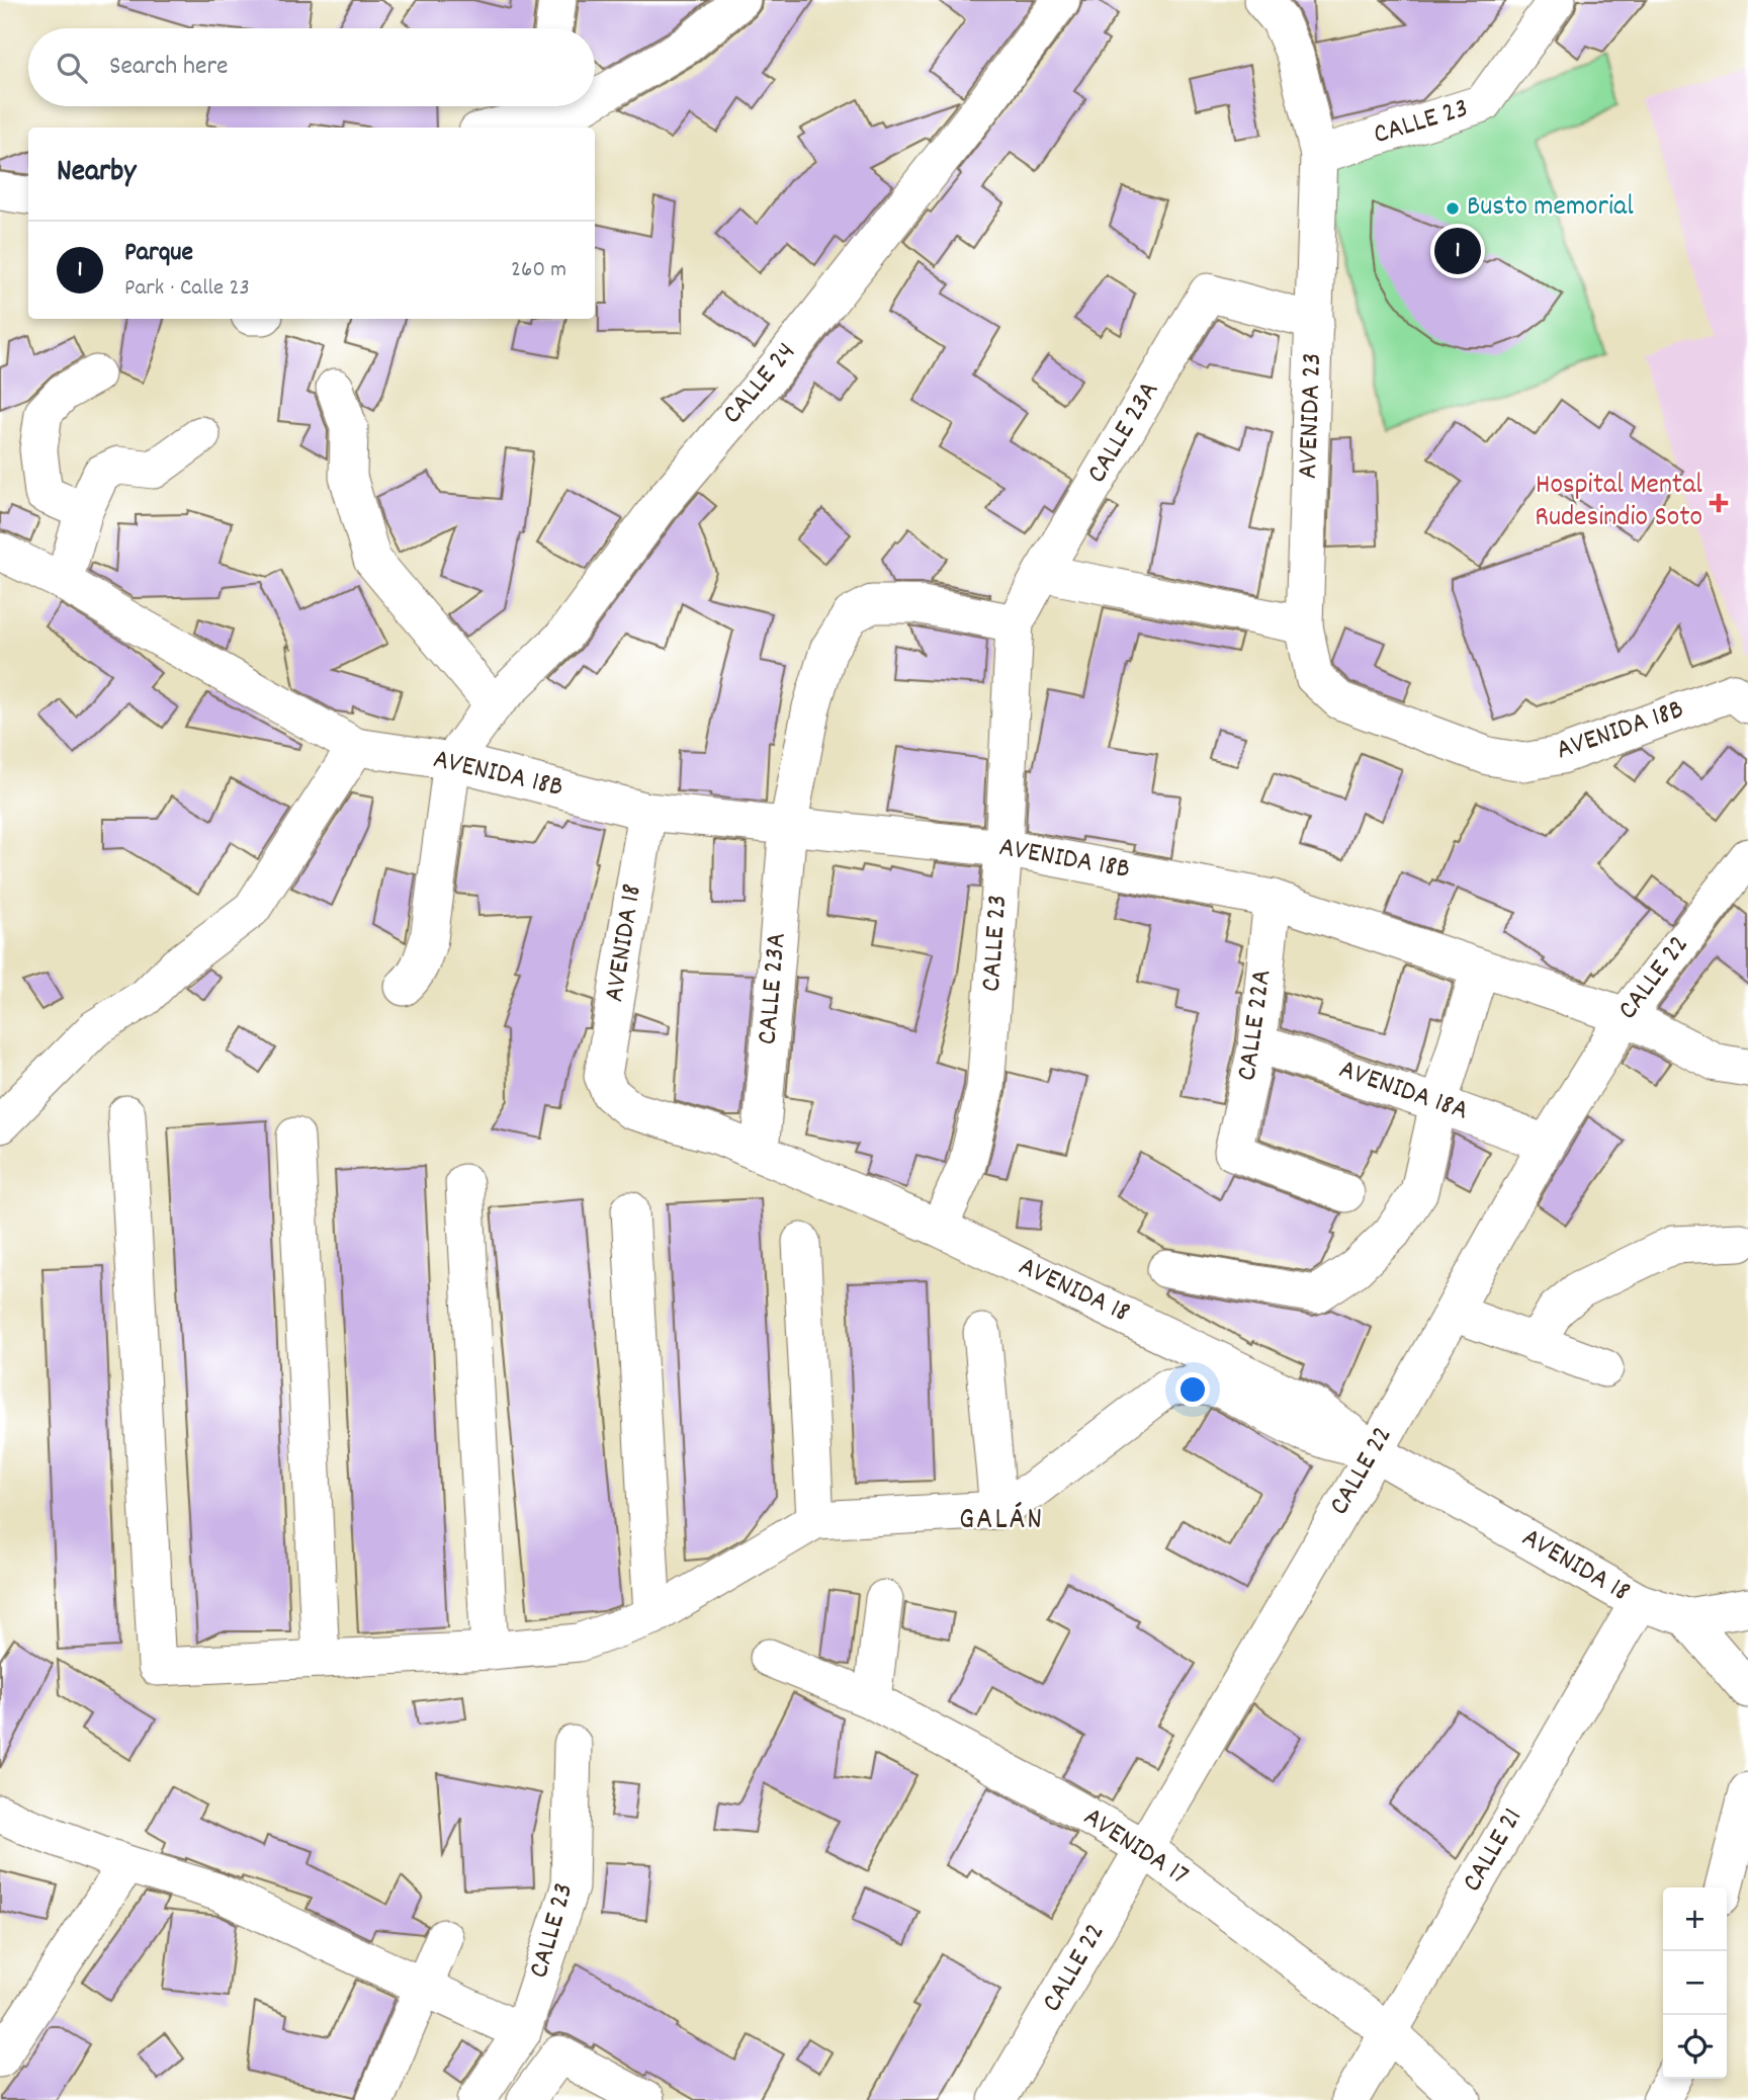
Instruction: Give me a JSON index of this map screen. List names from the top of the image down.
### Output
{
  "streets": {
    "street": [
      "CALLE 23",
      "CALLE 24",
      "AVENIDA 23",
      "CALLE 23A",
      "AVENIDA 18B",
      "AVENIDA 18",
      "CALLE 22",
      "CALLE 22A",
      "AVENIDA 18A",
      "AVENIDA 17",
      "CALLE 21"
    ]
  },
  "crossings": [
    ["CALLE 23", "AVENIDA 23"],
    ["CALLE 23", "CALLE 23A"],
    ["CALLE 23", "AVENIDA 18B"],
    ["CALLE 23", "AVENIDA 18"],
    ["CALLE 24", "AVENIDA 18B"],
    ["AVENIDA 23", "CALLE 23A"],
    ["AVENIDA 23", "AVENIDA 18B"],
    ["CALLE 23A", "AVENIDA 18B"],
    ["CALLE 23A", "AVENIDA 18"],
    ["AVENIDA 18B", "AVENIDA 18"],
    ["AVENIDA 18B", "CALLE 22"],
    ["AVENIDA 18B", "CALLE 22A"],
    ["AVENIDA 18", "CALLE 22"],
    ["AVENIDA 18", "CALLE 21"],
    ["CALLE 22", "AVENIDA 18A"],
    ["CALLE 22", "AVENIDA 17"],
    ["CALLE 22A", "AVENIDA 18A"],
    ["AVENIDA 17", "CALLE 21"]
  ],
  "districts": ["GALÁN"],
  "places": {
    "other": ["Busto memorial"],
    "health": ["Hospital Mental Rudesindio Soto"]
  },
  "page": {
    "search": "Search here",
    "heading": "Nearby",
    "list": [
      {
        "mark": "1",
        "name": "Parque",
        "note": "Park · Calle 23",
        "value": "260 m"
      }
    ],
    "pins": "1",
    "map_buttons": ["+", "−"]
  }
}
